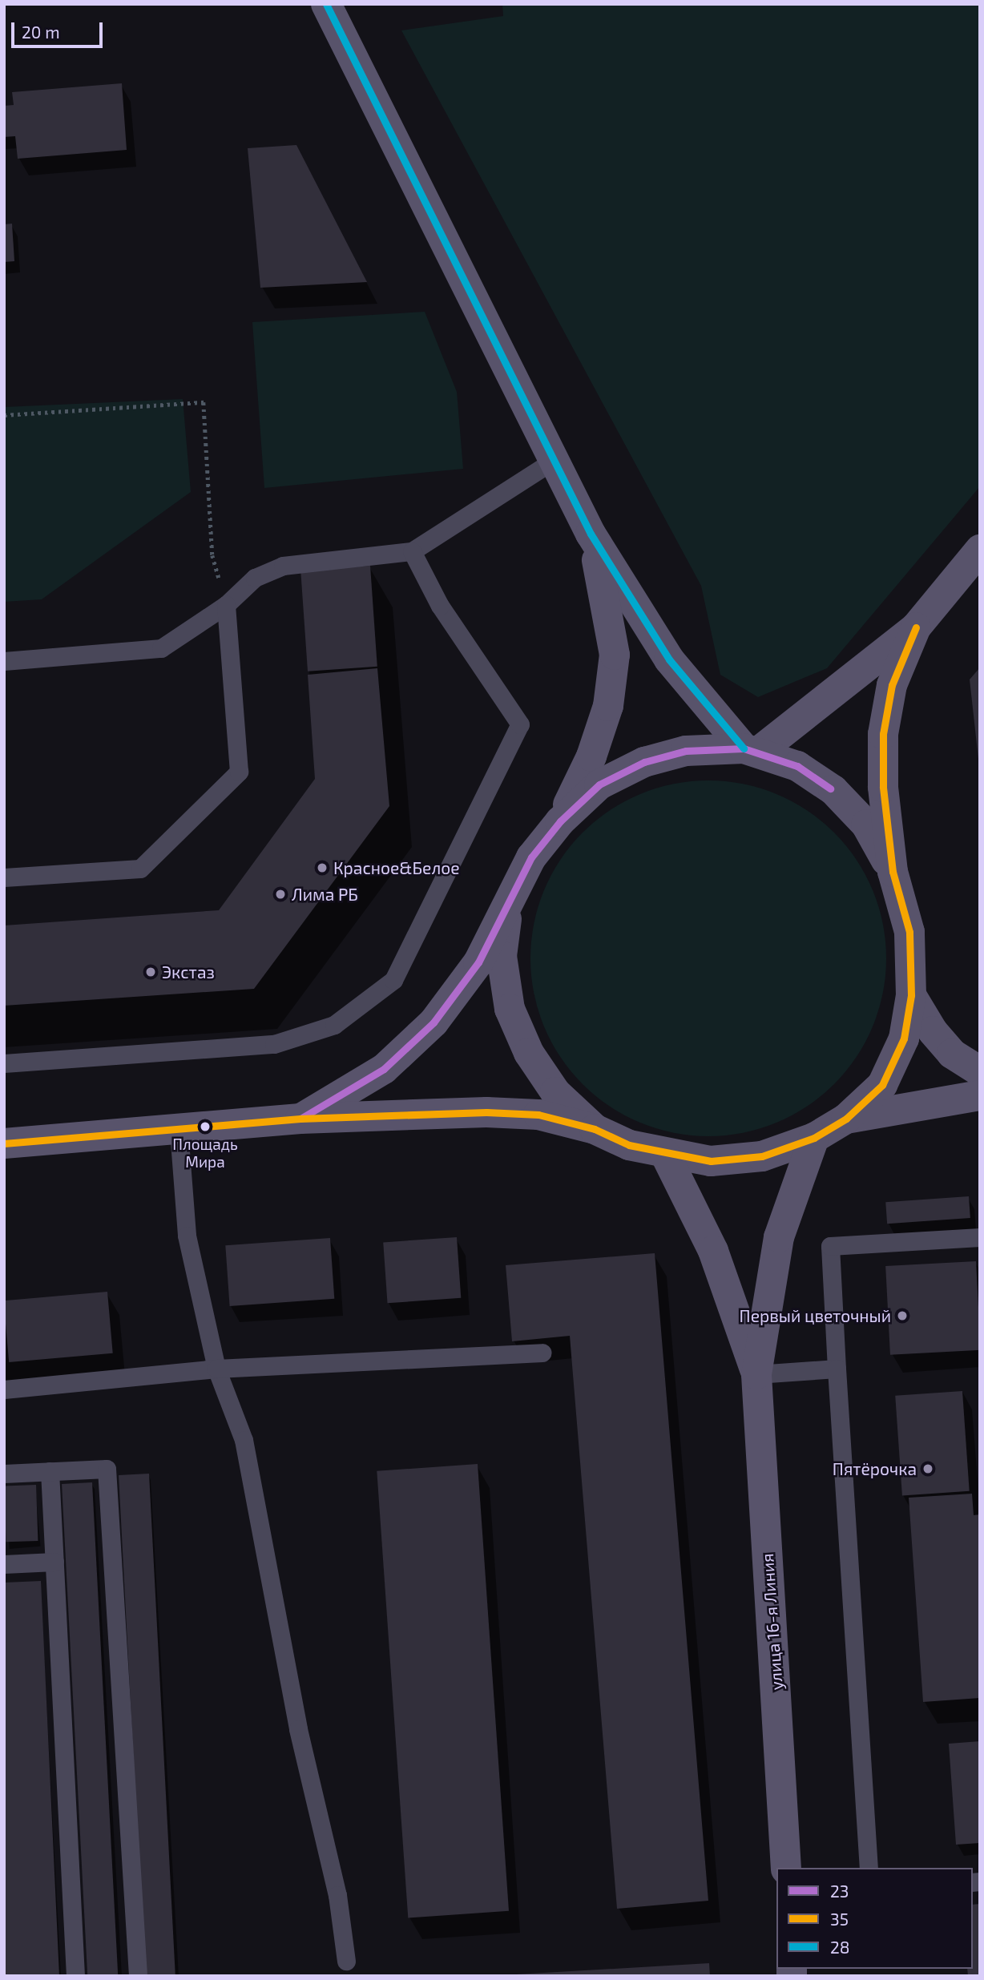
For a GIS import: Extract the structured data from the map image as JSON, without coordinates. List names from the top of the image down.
{
  "streets": {
    "main road": ["улица 16-я Линия"]
  },
  "places": [
    "Красное&Белое",
    "Лима РБ",
    "Экстаз",
    "Площадь Мира",
    "Первый цветочный",
    "Пятёрочка"
  ],
  "lines": ["transit line 28", "transit line 35", "transit line 23"],
  "legend": ["23", "35", "28"],
  "scale_bar": "20 m"
}
